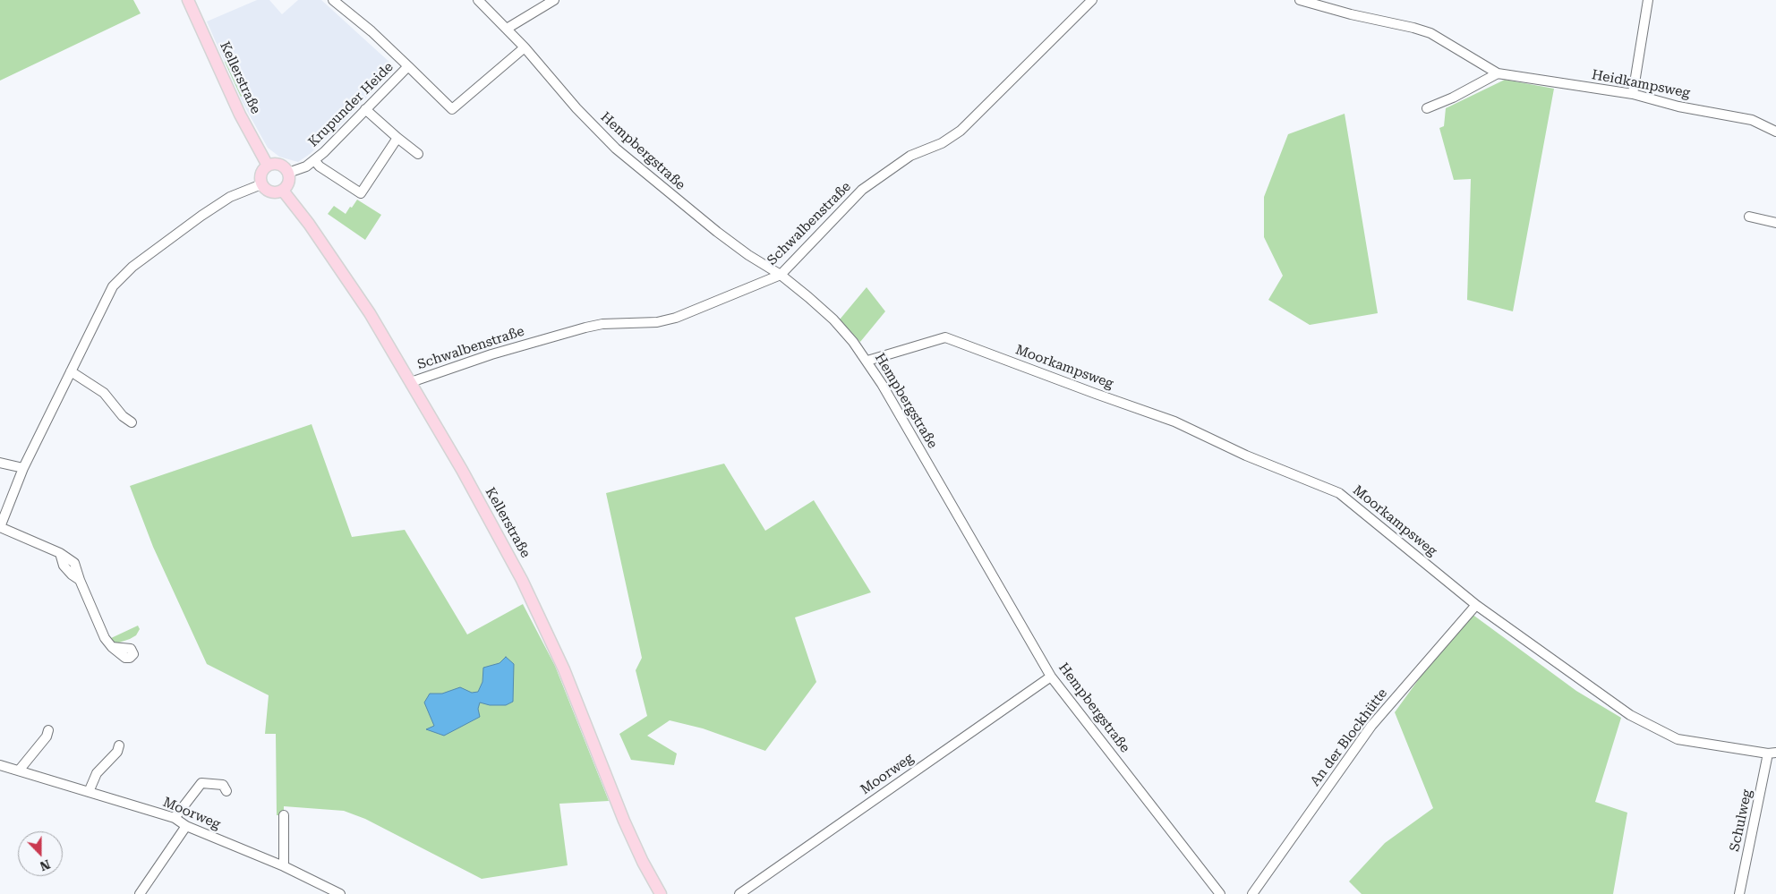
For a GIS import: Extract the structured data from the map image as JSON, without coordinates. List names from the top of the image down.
{
  "streets": {
    "main road": ["Kellerstraße"],
    "street": [
      "Heidkampsweg",
      "Krupunder Heide",
      "Hempbergstraße",
      "Schwalbenstraße",
      "Moorkampsweg",
      "An der Blockhütte",
      "Moorweg",
      "Schulweg"
    ]
  },
  "crossings": [
    ["Kellerstraße", "Krupunder Heide"],
    ["Kellerstraße", "Schwalbenstraße"],
    ["Krupunder Heide", "Hempbergstraße"],
    ["Hempbergstraße", "Schwalbenstraße"],
    ["Hempbergstraße", "Moorkampsweg"],
    ["Hempbergstraße", "Moorweg"],
    ["Moorkampsweg", "An der Blockhütte"],
    ["Moorkampsweg", "Schulweg"]
  ],
  "north": "bottom"
}
